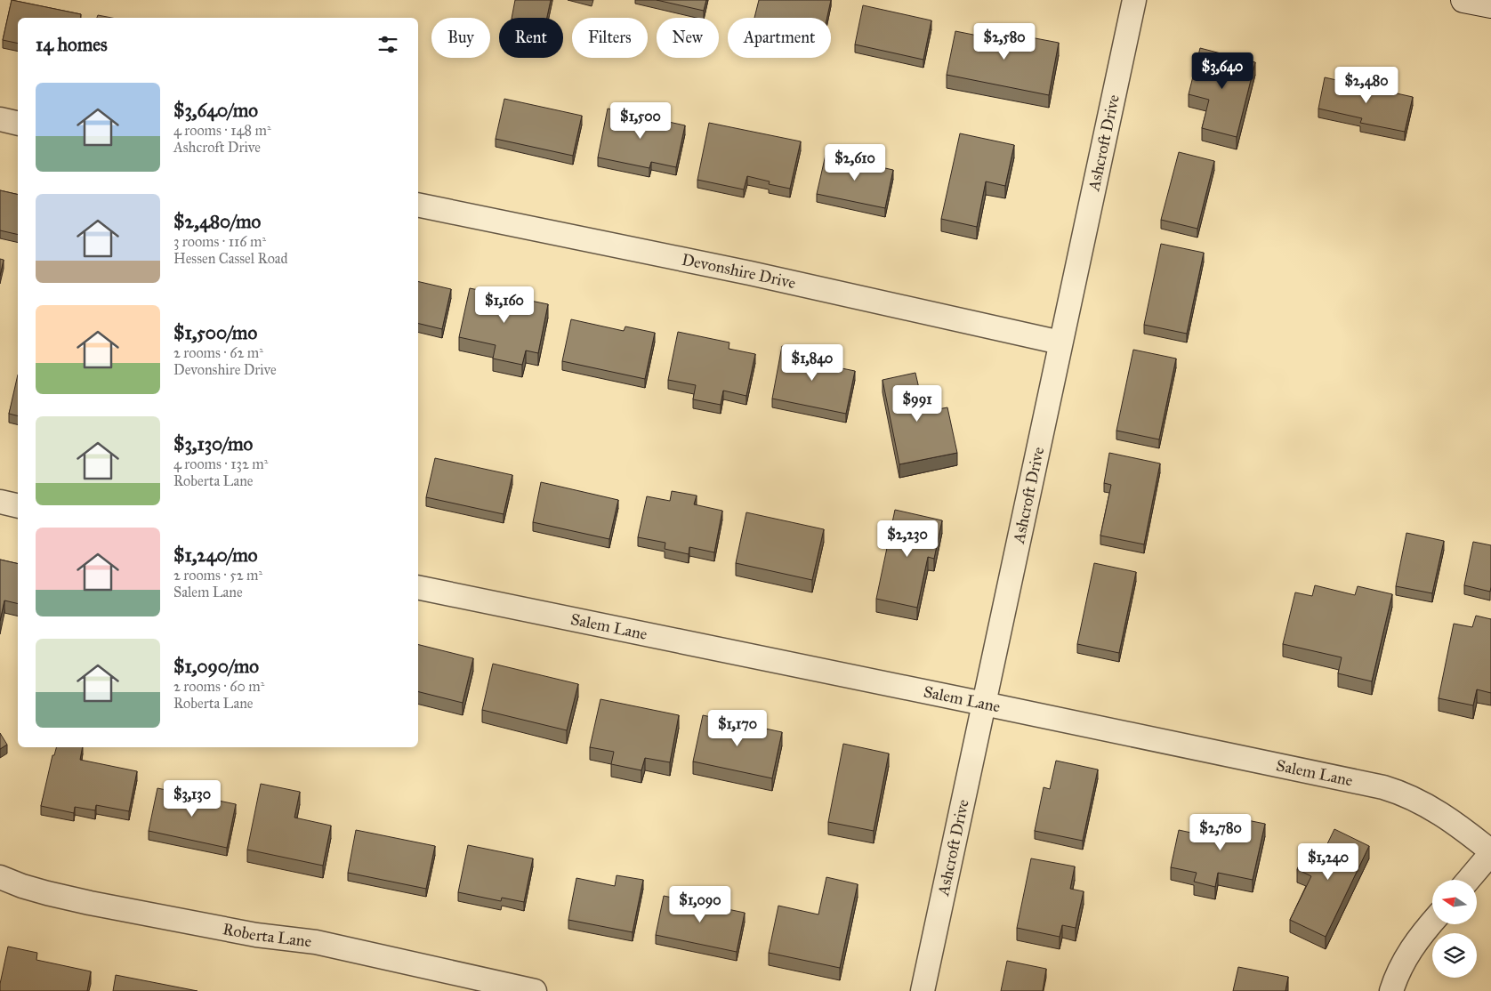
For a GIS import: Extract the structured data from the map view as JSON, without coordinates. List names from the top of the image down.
{
  "streets": {
    "street": [
      "Ashcroft Drive",
      "Devonshire Drive",
      "Salem Lane",
      "Roberta Lane"
    ]
  },
  "crossings": [
    ["Ashcroft Drive", "Devonshire Drive"],
    ["Ashcroft Drive", "Salem Lane"]
  ],
  "north": "left",
  "page": {
    "chip": [
      "Buy",
      "Rent",
      "Filters",
      "New",
      "Apartment"
    ],
    "heading": "14 homes",
    "price": [
      "$2,580",
      "$3,640",
      "$2,480",
      "$1,500",
      "$2,610",
      "$1,160",
      "$1,840",
      "$991",
      "$2,230",
      "$1,170",
      "$3,130",
      "$2,780",
      "$1,240",
      "$1,090"
    ],
    "list": [
      {
        "name": "$3,640/mo",
        "note": "4 rooms · 148 m² · Ashcroft Drive"
      },
      {
        "name": "$2,480/mo",
        "note": "3 rooms · 116 m² · Hessen Cassel Road"
      },
      {
        "name": "$1,500/mo",
        "note": "2 rooms · 62 m² · Devonshire Drive"
      },
      {
        "name": "$3,130/mo",
        "note": "4 rooms · 132 m² · Roberta Lane"
      },
      {
        "name": "$1,240/mo",
        "note": "2 rooms · 52 m² · Salem Lane"
      },
      {
        "name": "$1,090/mo",
        "note": "2 rooms · 60 m² · Roberta Lane"
      }
    ]
  }
}
